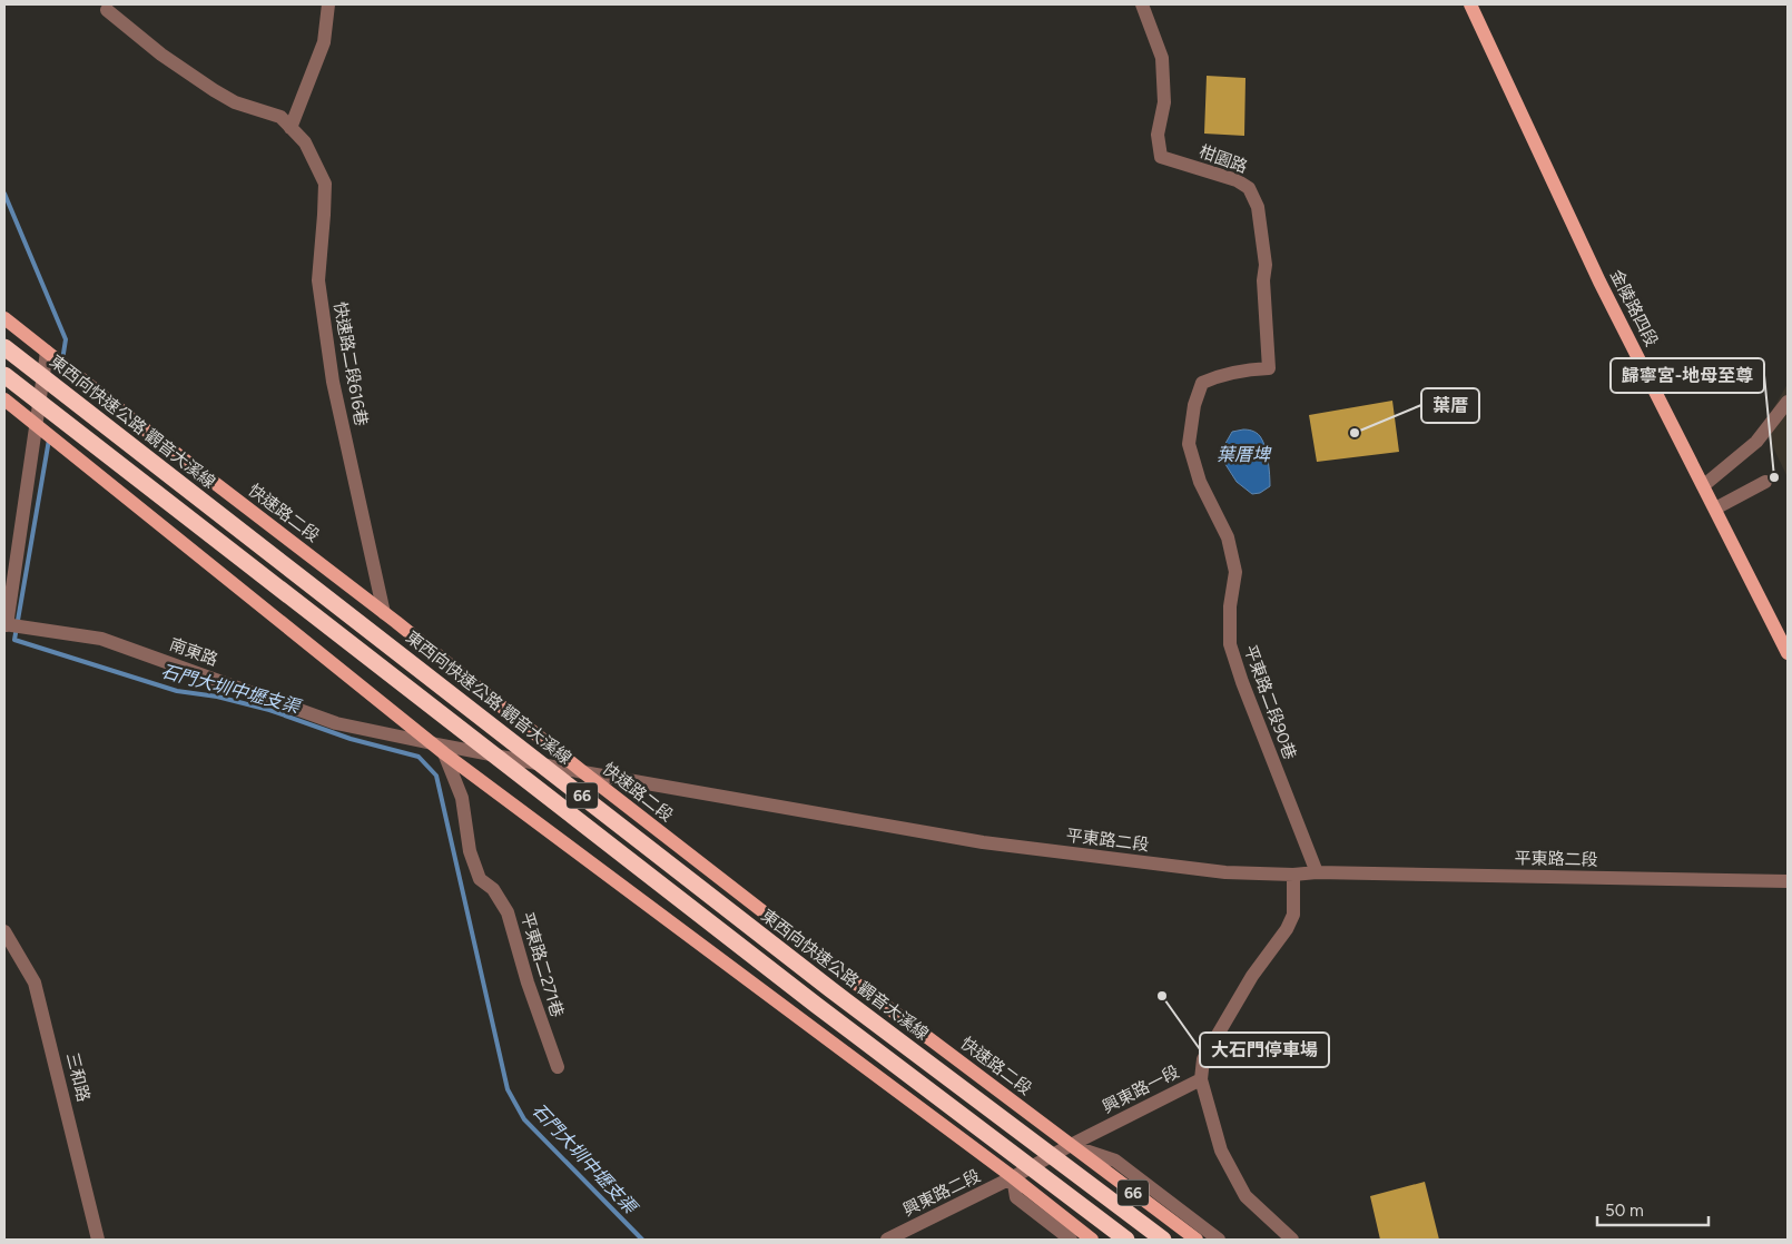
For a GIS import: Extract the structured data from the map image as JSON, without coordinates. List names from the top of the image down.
{
  "streets": {
    "highway": ["東西向快速公路 觀音大溪線", "66"],
    "main road": ["金陵路四段", "快速路二段"],
    "street": [
      "柑園路",
      "快速路二段616巷",
      "南東路",
      "平東路二段90巷",
      "平東路二段",
      "平東路二271巷",
      "三和路",
      "興東路一段",
      "興東路二段"
    ]
  },
  "crossings": [
    ["柑園路", "平東路二段90巷"],
    ["快速路二段616巷", "快速路二段"],
    ["快速路二段", "平東路二段"],
    ["快速路二段", "興東路一段"],
    ["南東路", "平東路二段"],
    ["平東路二段90巷", "平東路二段"],
    ["平東路二段", "興東路一段"],
    ["興東路一段", "興東路二段"]
  ],
  "water": ["葉厝埤", "石門大圳中壢支渠"],
  "places": ["葉厝", "歸寧宮-地母至尊", "大石門停車場"],
  "scale_bar": "50 m"
}
